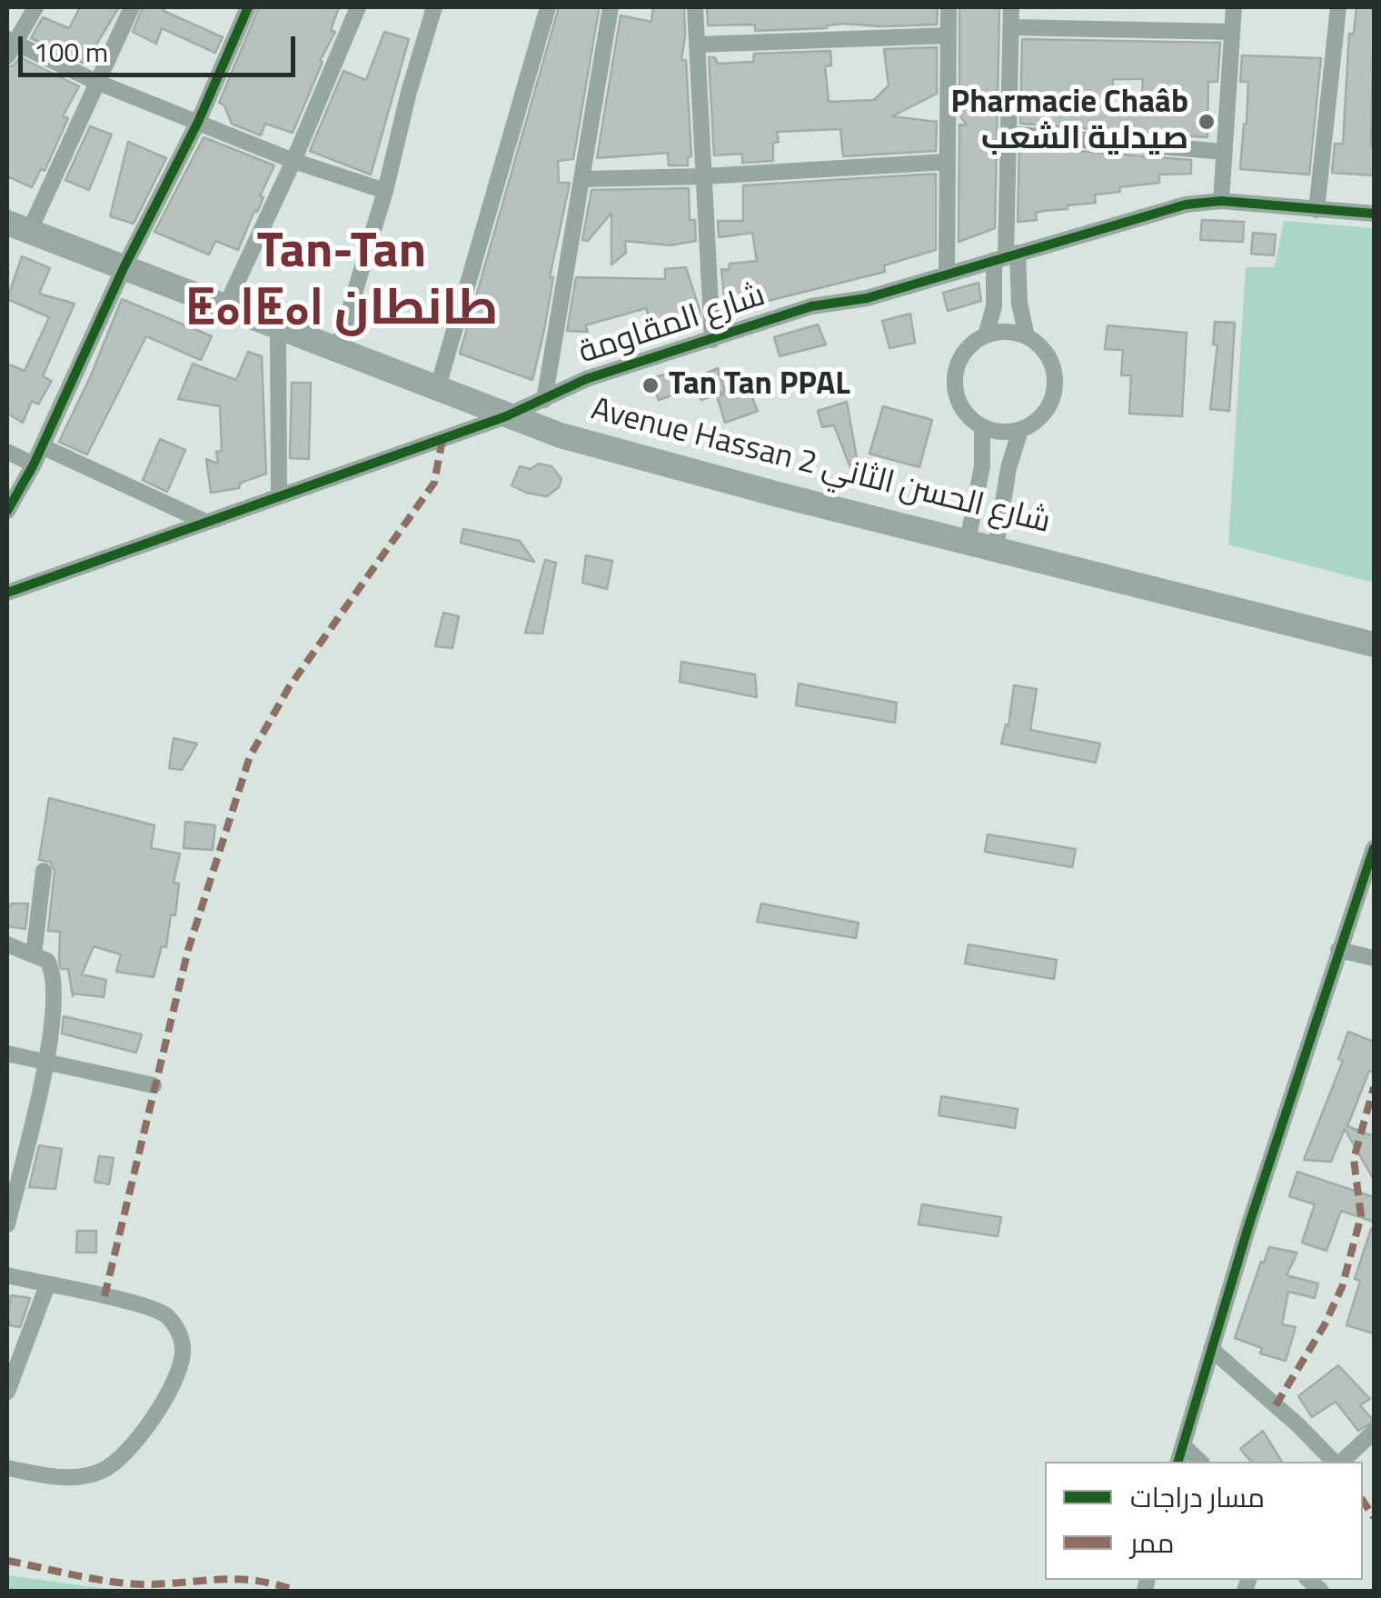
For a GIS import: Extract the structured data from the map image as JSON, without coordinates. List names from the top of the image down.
{
  "streets": {
    "main road": ["Avenue Hassan 2 شارع الحسن الثاني"],
    "street": ["شارع المقاومة"]
  },
  "crossings": [
    ["شارع المقاومة", "Avenue Hassan 2 شارع الحسن الثاني"]
  ],
  "districts": ["Tan-Tan ⵟⴰⵏⵟⴰⵏ طانطان"],
  "places": ["Pharmacie Chaâb صيدلية الشعب", "Tan Tan PPAL"],
  "legend": ["مسار دراجات", "ممر"],
  "scale_bar": "100 m"
}
